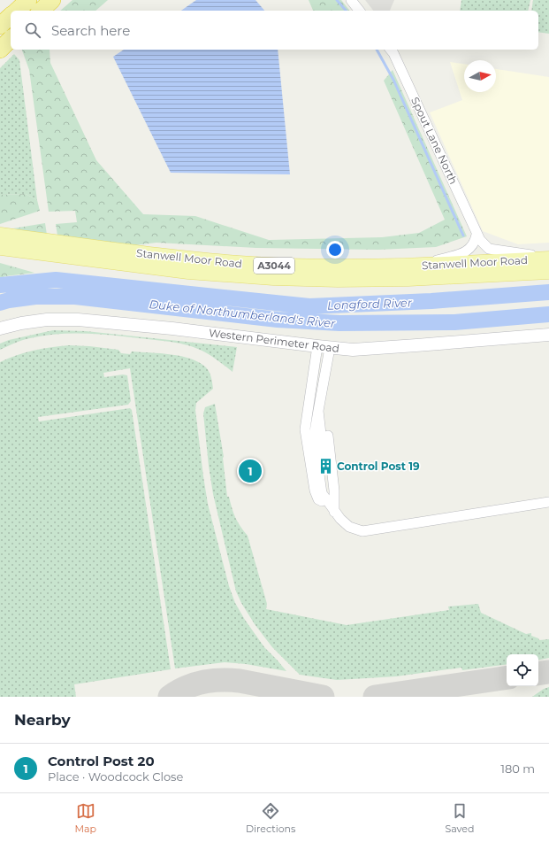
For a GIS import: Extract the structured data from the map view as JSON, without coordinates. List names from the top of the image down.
{
  "streets": {
    "main road": ["Stanwell Moor Road", "A3044"],
    "street": ["Spout Lane North", "Western Perimeter Road"]
  },
  "crossings": [
    ["Spout Lane North", "Stanwell Moor Road"]
  ],
  "water": ["Longford River", "Duke of Northumberland's River"],
  "places": {
    "building": ["Control Post 19"]
  },
  "north": "right",
  "page": {
    "search": "Search here",
    "pins": "1",
    "heading": "Nearby",
    "list": [
      {
        "mark": "1",
        "name": "Control Post 20",
        "note": "Place · Woodcock Close",
        "value": "180 m"
      }
    ],
    "nav": ["Map", "Directions", "Saved"]
  }
}
